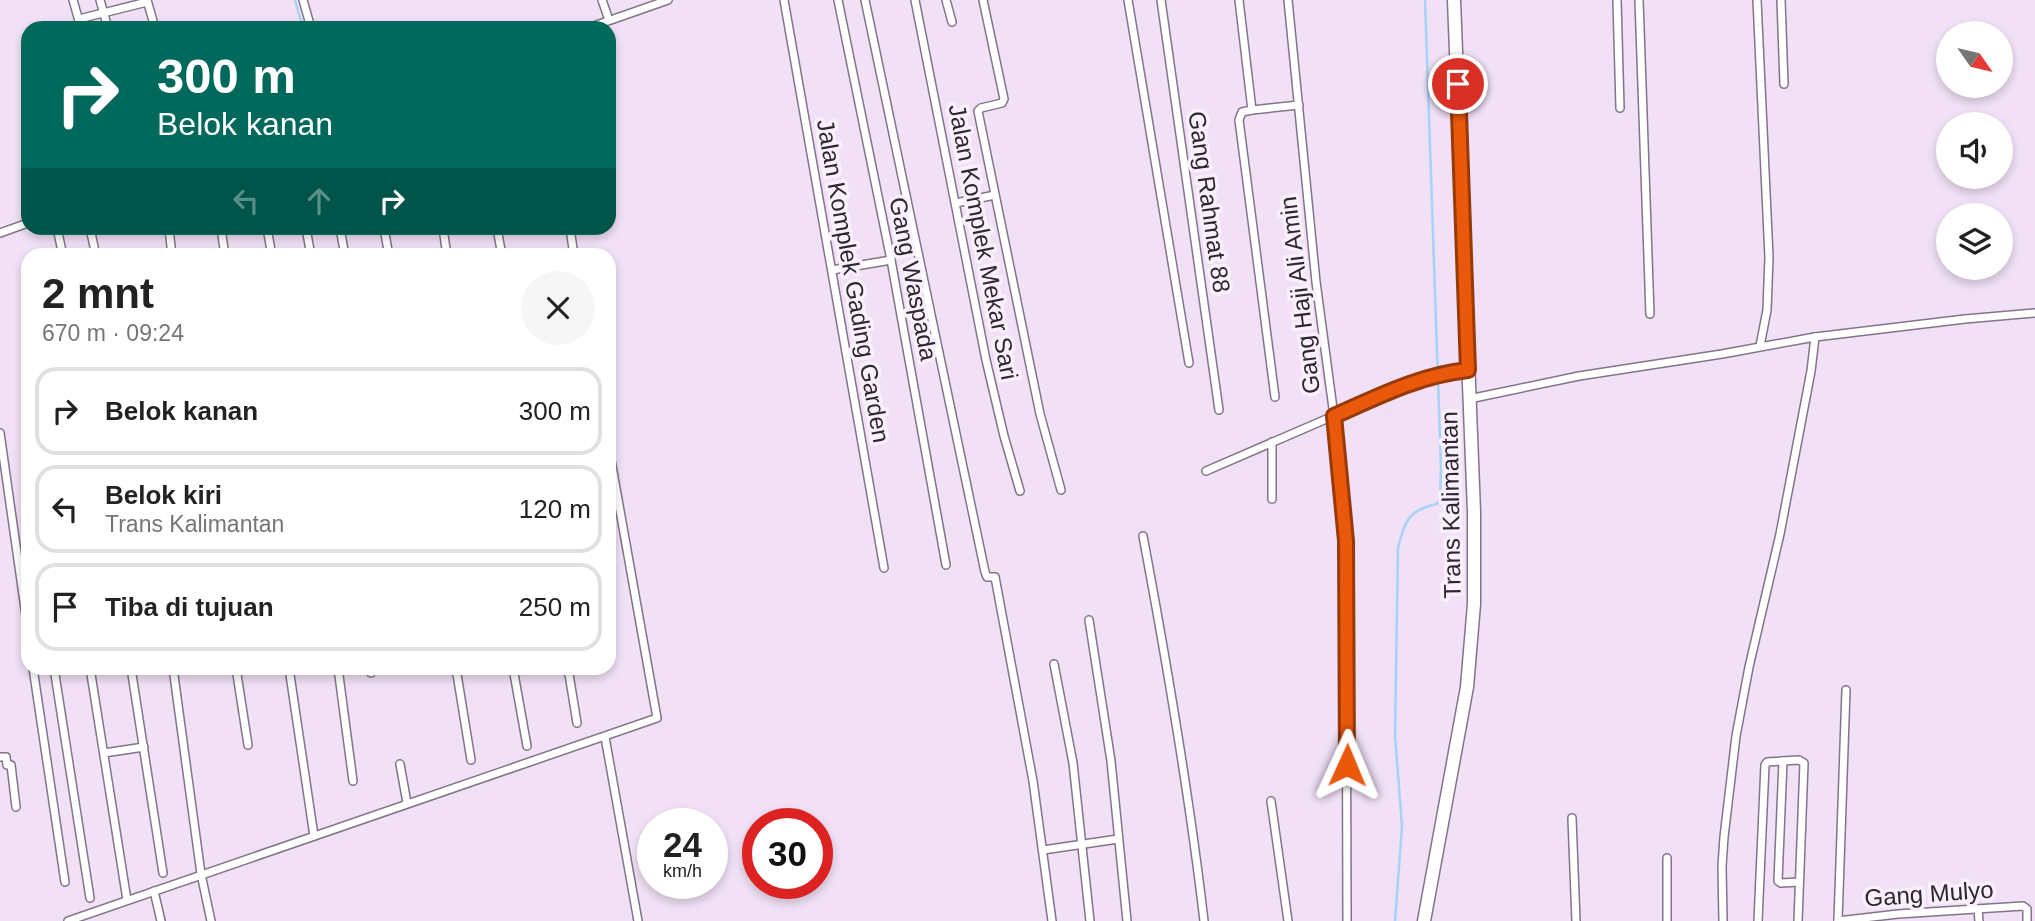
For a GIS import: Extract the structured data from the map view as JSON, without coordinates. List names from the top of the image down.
{
  "streets": {
    "highway": ["Trans Kalimantan"],
    "street": [
      "Gang Rahmat 88",
      "Jalan Komplek Mekar Sari",
      "Gang Waspada",
      "Jalan Komplek Gading Garden",
      "Gang Haji Ali Amin",
      "Gang Mulyo"
    ]
  },
  "north": "bottom right",
  "page": {
    "turn": ["300 m", "Belok kanan"],
    "heading": ["2 mnt", "670 m · 09:24"],
    "list": [
      {
        "name": "Belok kanan",
        "value": "300 m"
      },
      {
        "name": "Belok kiri",
        "note": "Trans Kalimantan",
        "value": "120 m"
      },
      {
        "name": "Tiba di tujuan",
        "value": "250 m"
      }
    ],
    "speed": "24 km/h",
    "limit": "30"
  }
}
